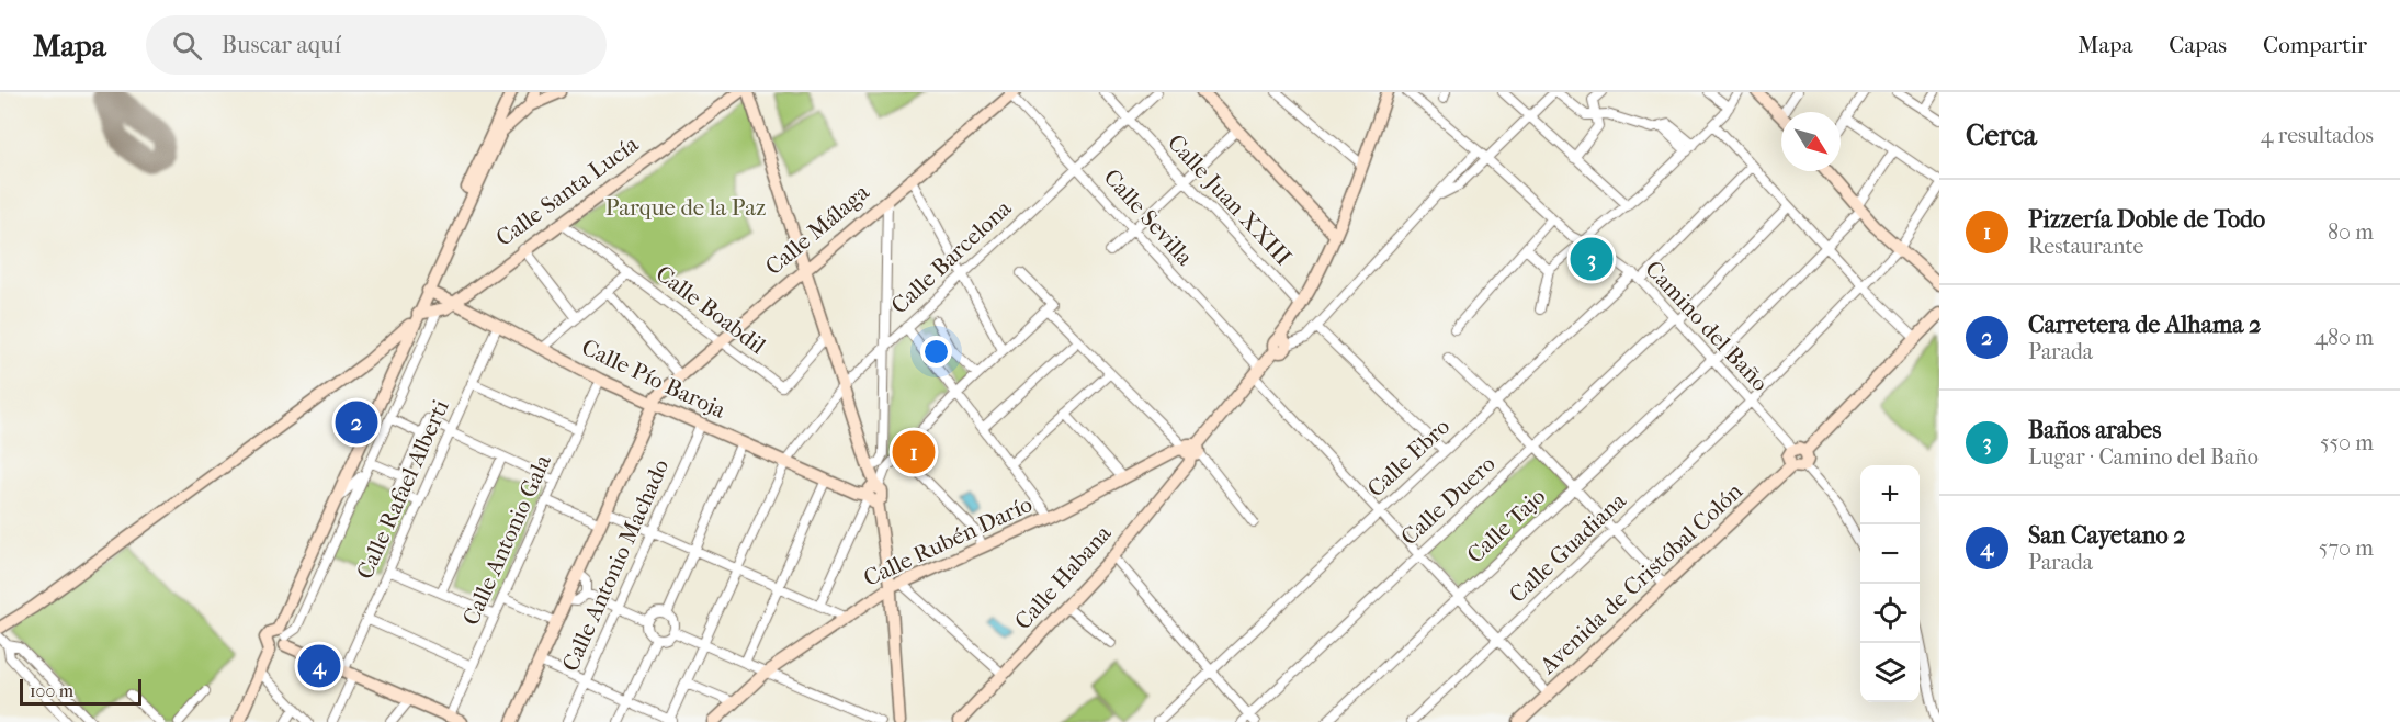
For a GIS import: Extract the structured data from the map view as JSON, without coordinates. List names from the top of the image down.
{
  "streets": {
    "street": [
      "Calle Santa Lucía",
      "Calle Juan XXIII",
      "Calle Sevilla",
      "Calle Málaga",
      "Calle Barcelona",
      "Calle Boabdil",
      "Camino del Baño",
      "Calle Pío Baroja",
      "Calle Ebro",
      "Calle Rafael Alberti",
      "Calle Duero",
      "Calle Tajo",
      "Calle Antonio Gala",
      "Calle Rubén Darío",
      "Calle Guadiana",
      "Calle Antonio Machado",
      "Calle Habana",
      "Avenida de Cristóbal Colón"
    ]
  },
  "crossings": [
    ["Calle Santa Lucía", "Calle Boabdil"],
    ["Calle Santa Lucía", "Calle Pío Baroja"],
    ["Calle Juan XXIII", "Calle Barcelona"],
    ["Calle Sevilla", "Calle Málaga"],
    ["Calle Sevilla", "Calle Barcelona"],
    ["Calle Sevilla", "Calle Ebro"],
    ["Calle Sevilla", "Calle Duero"],
    ["Calle Sevilla", "Calle Tajo"],
    ["Calle Sevilla", "Calle Guadiana"],
    ["Calle Sevilla", "Calle Habana"],
    ["Calle Sevilla", "Avenida de Cristóbal Colón"],
    ["Calle Málaga", "Calle Boabdil"],
    ["Calle Málaga", "Calle Pío Baroja"],
    ["Calle Barcelona", "Calle Pío Baroja"],
    ["Camino del Baño", "Calle Ebro"],
    ["Camino del Baño", "Calle Duero"],
    ["Camino del Baño", "Calle Tajo"],
    ["Camino del Baño", "Calle Guadiana"],
    ["Camino del Baño", "Calle Habana"],
    ["Calle Pío Baroja", "Calle Rafael Alberti"],
    ["Calle Pío Baroja", "Calle Antonio Gala"],
    ["Calle Pío Baroja", "Calle Antonio Machado"],
    ["Calle Rubén Darío", "Calle Habana"]
  ],
  "parks": ["Parque de la Paz"],
  "scale_bar": "100 m",
  "north": "bottom right",
  "page": {
    "header": "Mapa",
    "search": "Buscar aquí",
    "nav": ["Mapa", "Capas", "Compartir"],
    "heading": ["Cerca", "4 resultados"],
    "list": [
      {
        "mark": "1",
        "name": "Pizzería Doble de Todo",
        "note": "Restaurante",
        "value": "80 m"
      },
      {
        "mark": "2",
        "name": "Carretera de Alhama 2",
        "note": "Parada",
        "value": "480 m"
      },
      {
        "mark": "3",
        "name": "Baños arabes",
        "note": "Lugar · Camino del Baño",
        "value": "550 m"
      },
      {
        "mark": "4",
        "name": "San Cayetano 2",
        "note": "Parada",
        "value": "570 m"
      }
    ],
    "pins": [
      "3",
      "2",
      "1",
      "4"
    ],
    "map_buttons": ["+", "−"],
    "scale": "100 m"
  }
}
